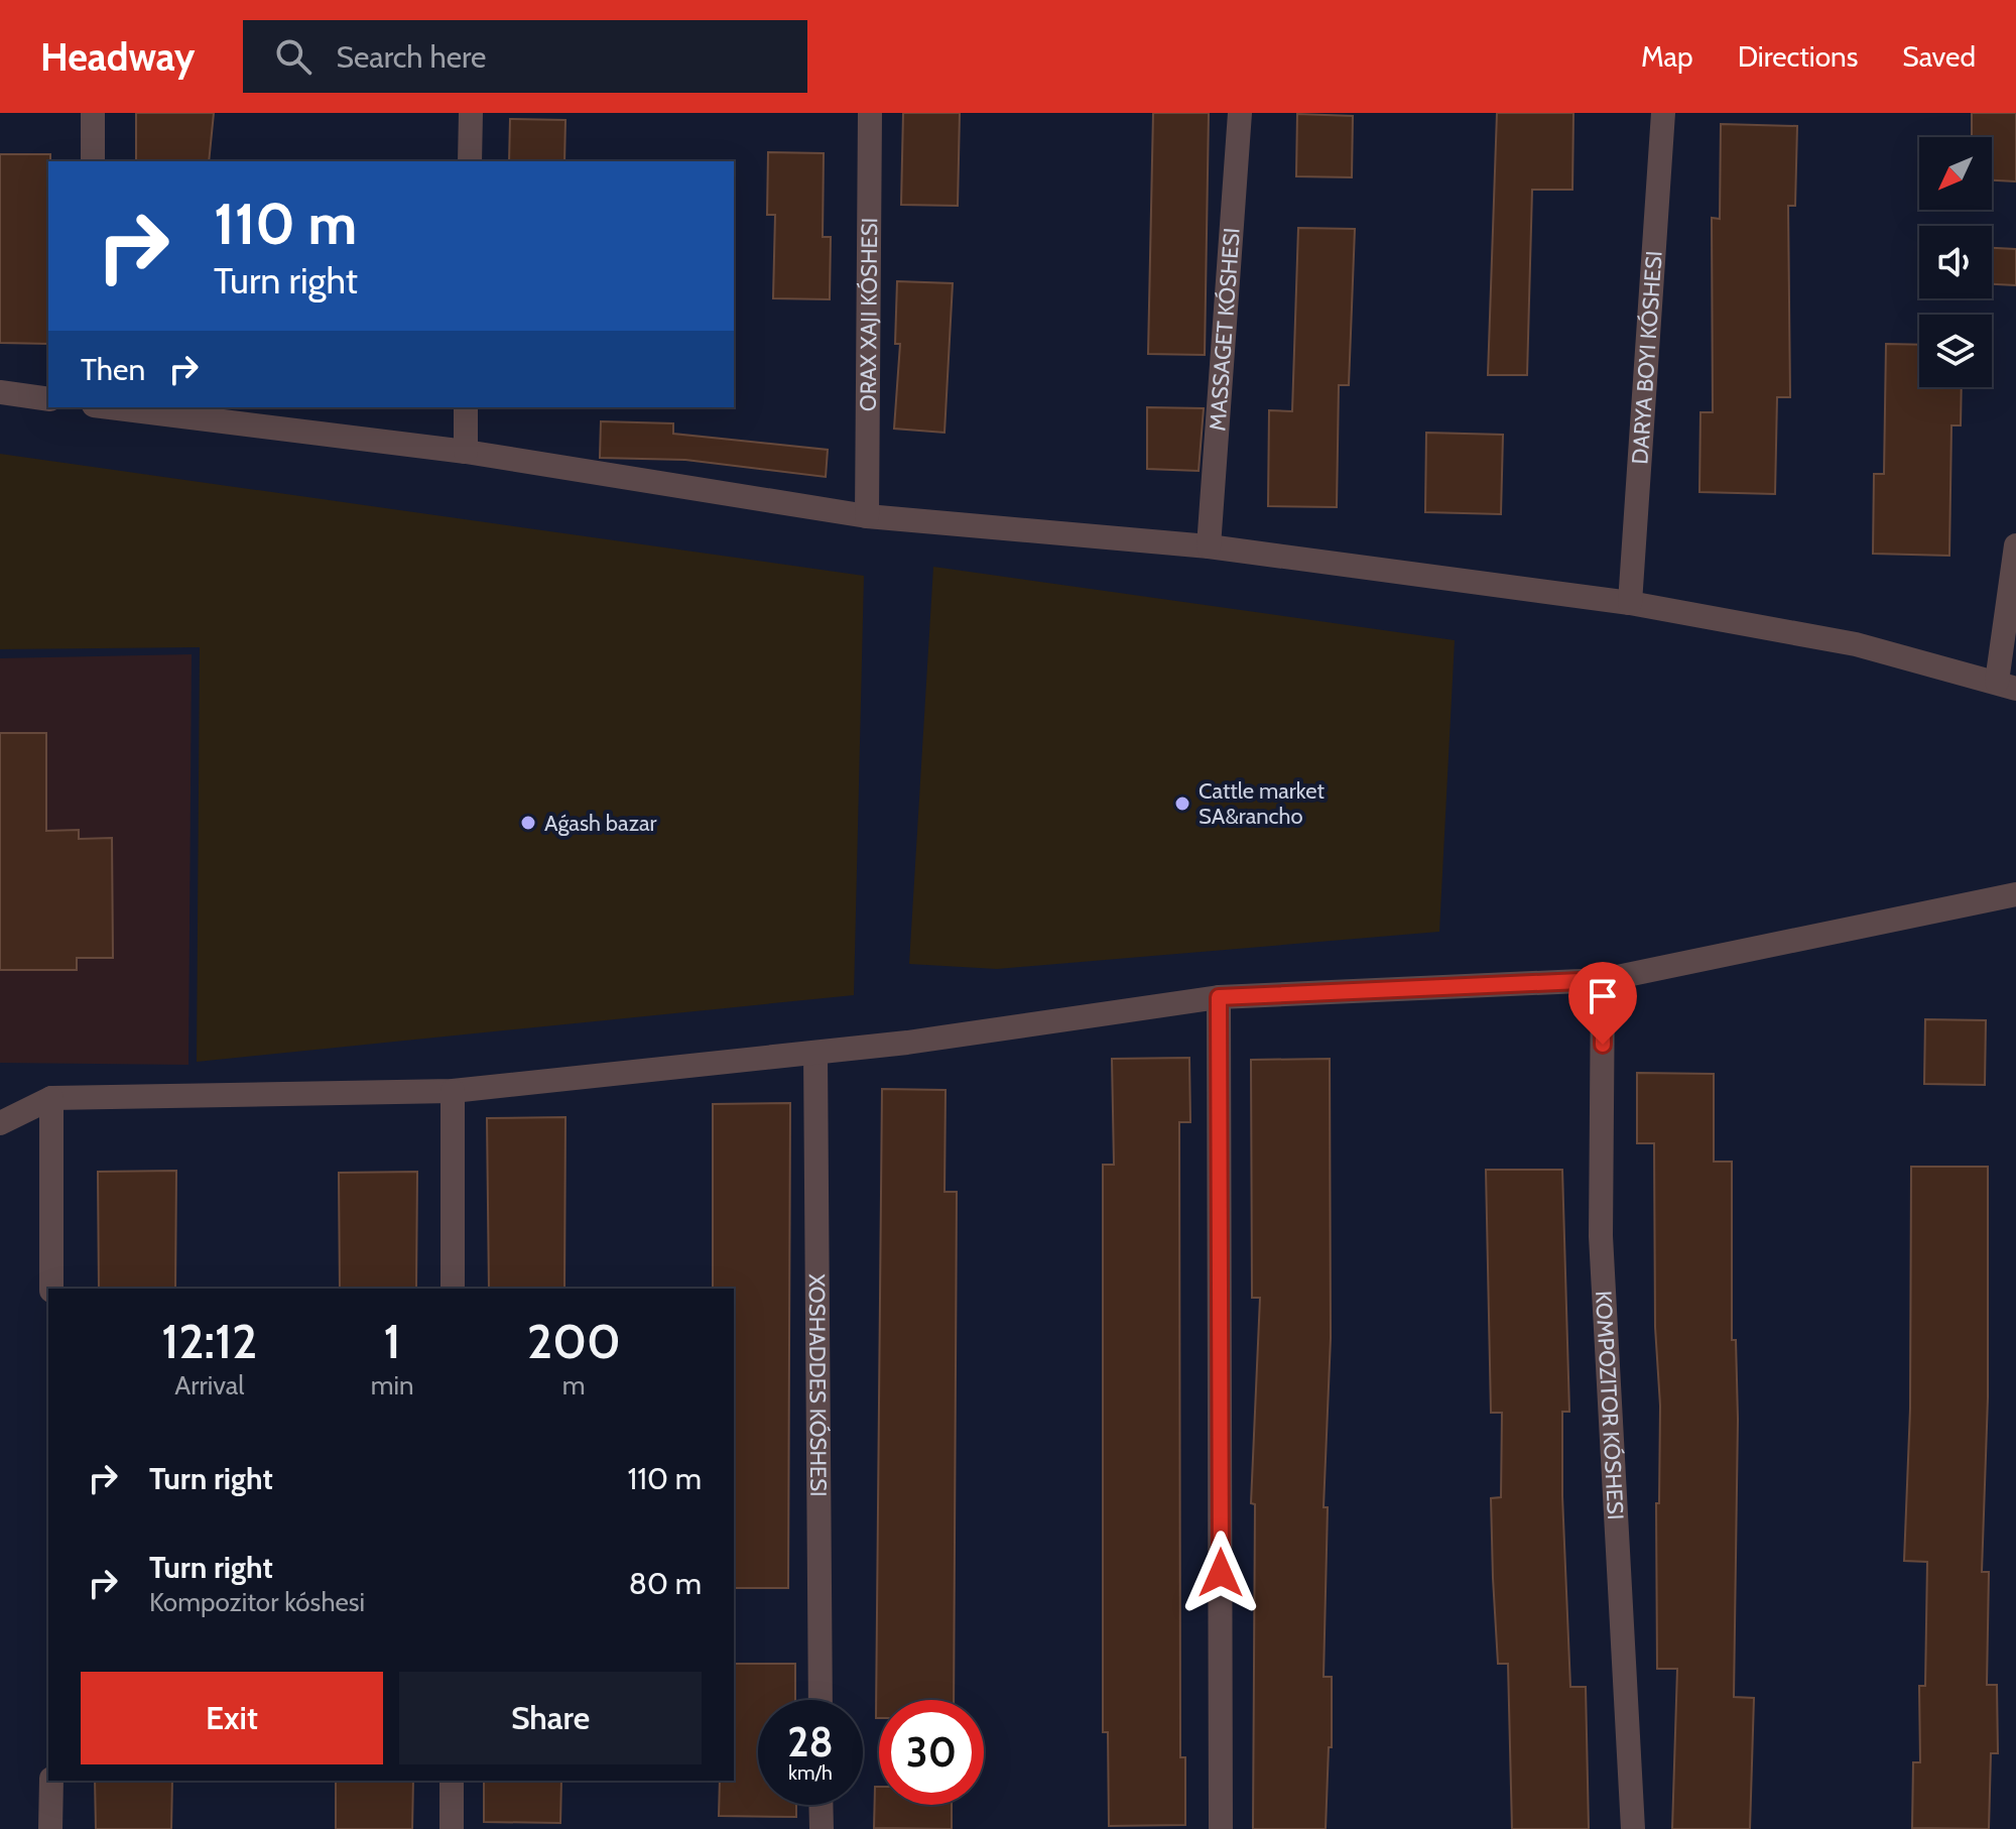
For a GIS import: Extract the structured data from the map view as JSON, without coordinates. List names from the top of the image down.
{
  "streets": {
    "street": ["MASSAGET KÓSHESI", "XOSHADDES KÓSHESI", "KOMPOZITOR KÓSHESI"]
  },
  "places": ["Cattle market SA&rancho", "Aǵash bazar"],
  "north": "bottom left",
  "page": {
    "header": "Headway",
    "search": "Search here",
    "nav": ["Map", "Directions", "Saved"],
    "turn": ["110 m", "Turn right"],
    "then": "Then",
    "eta": [
      "12:12",
      "Arrival",
      "1",
      "min",
      "200",
      "m"
    ],
    "list": [
      {
        "name": "Turn right",
        "value": "110 m"
      },
      {
        "name": "Turn right",
        "note": "Kompozitor kóshesi",
        "value": "80 m"
      }
    ],
    "buttons": ["Exit", "Share"],
    "speed": "28 km/h",
    "limit": "30"
  }
}
